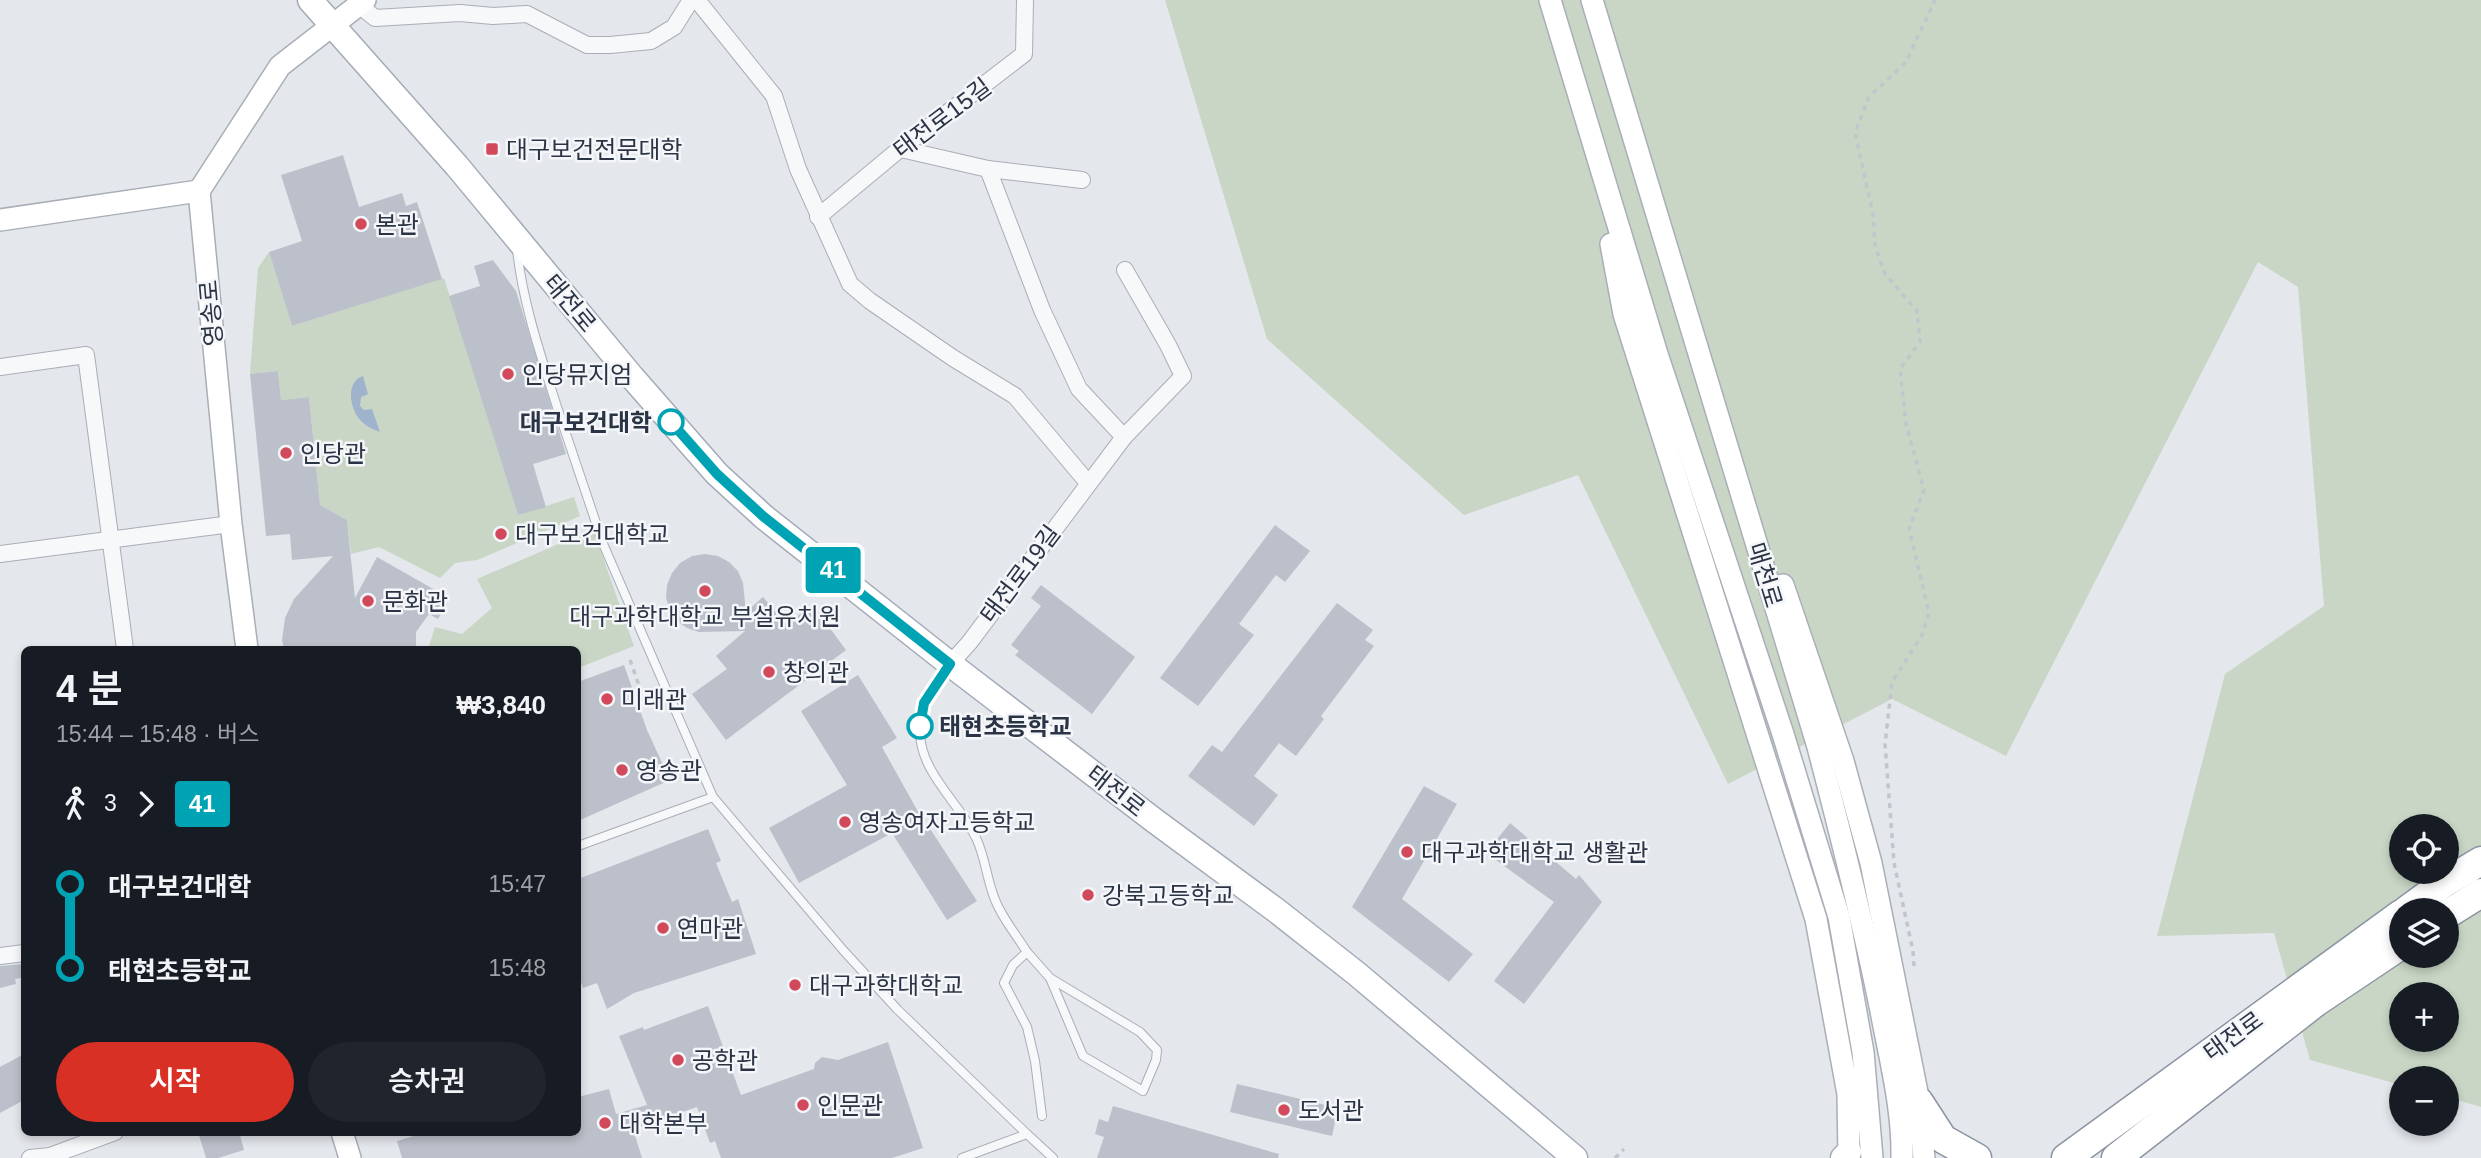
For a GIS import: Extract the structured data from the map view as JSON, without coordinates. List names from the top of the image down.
{
  "streets": {
    "highway": ["태전로"],
    "main road": ["영송로", "매천로"],
    "street": ["태전로15길", "태전로19길"]
  },
  "crossings": [
    ["태전로", "태전로19길"]
  ],
  "places": {
    "transit": ["대구보건전문대학"],
    "other": [
      "본관",
      "인당뮤지엄",
      "대구보건대학",
      "인당관",
      "대구보건대학교",
      "대구과학대학교 부설유치원",
      "문화관",
      "창의관",
      "미래관",
      "태현초등학교",
      "영송관",
      "영송여자고등학교",
      "대구과학대학교 생활관",
      "강북고등학교",
      "연마관",
      "대구과학대학교",
      "공학관",
      "인문관",
      "도서관",
      "대학본부"
    ]
  },
  "lines": ["bus line 41"],
  "page": {
    "on_map": "41",
    "heading": ["4 분", "15:44 – 15:48 · 버스", "₩3,840"],
    "legs": ["3", "41"],
    "map_buttons": ["+", "−"],
    "list": [
      {
        "name": "대구보건대학",
        "value": "15:47"
      },
      {
        "name": "태현초등학교",
        "value": "15:48"
      }
    ],
    "buttons": ["시작", "승차권"]
  }
}
